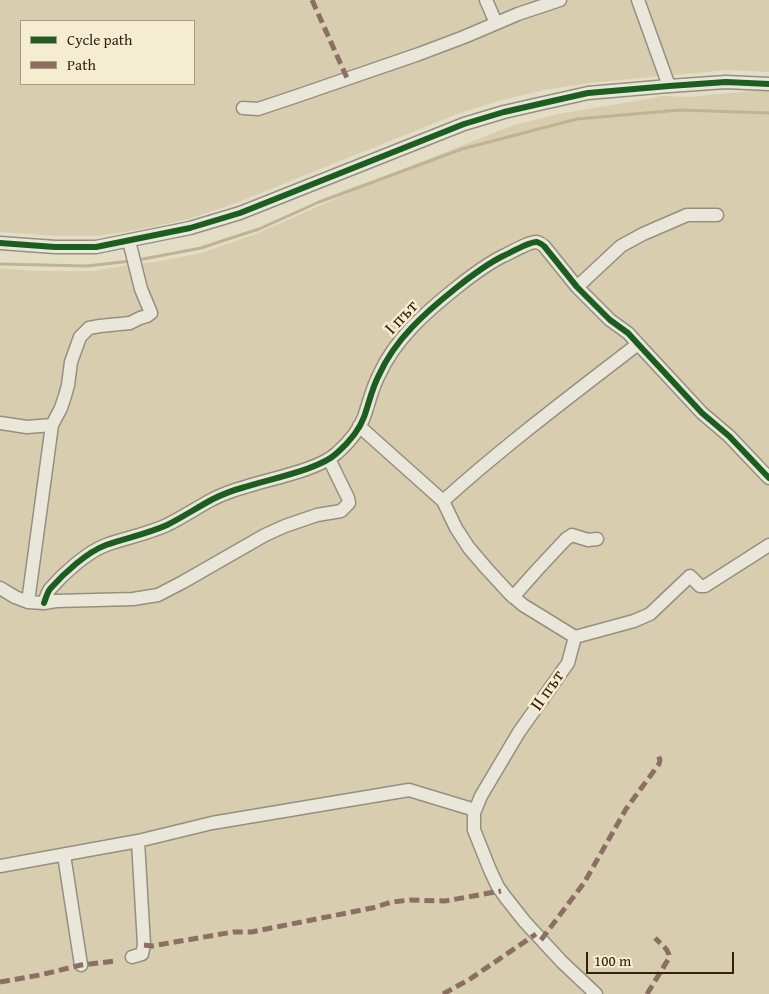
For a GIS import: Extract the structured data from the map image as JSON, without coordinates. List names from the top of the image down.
{
  "streets": {
    "street": ["І път", "ІІ път"]
  },
  "legend": ["Cycle path", "Path"],
  "scale_bar": "100 m"
}
